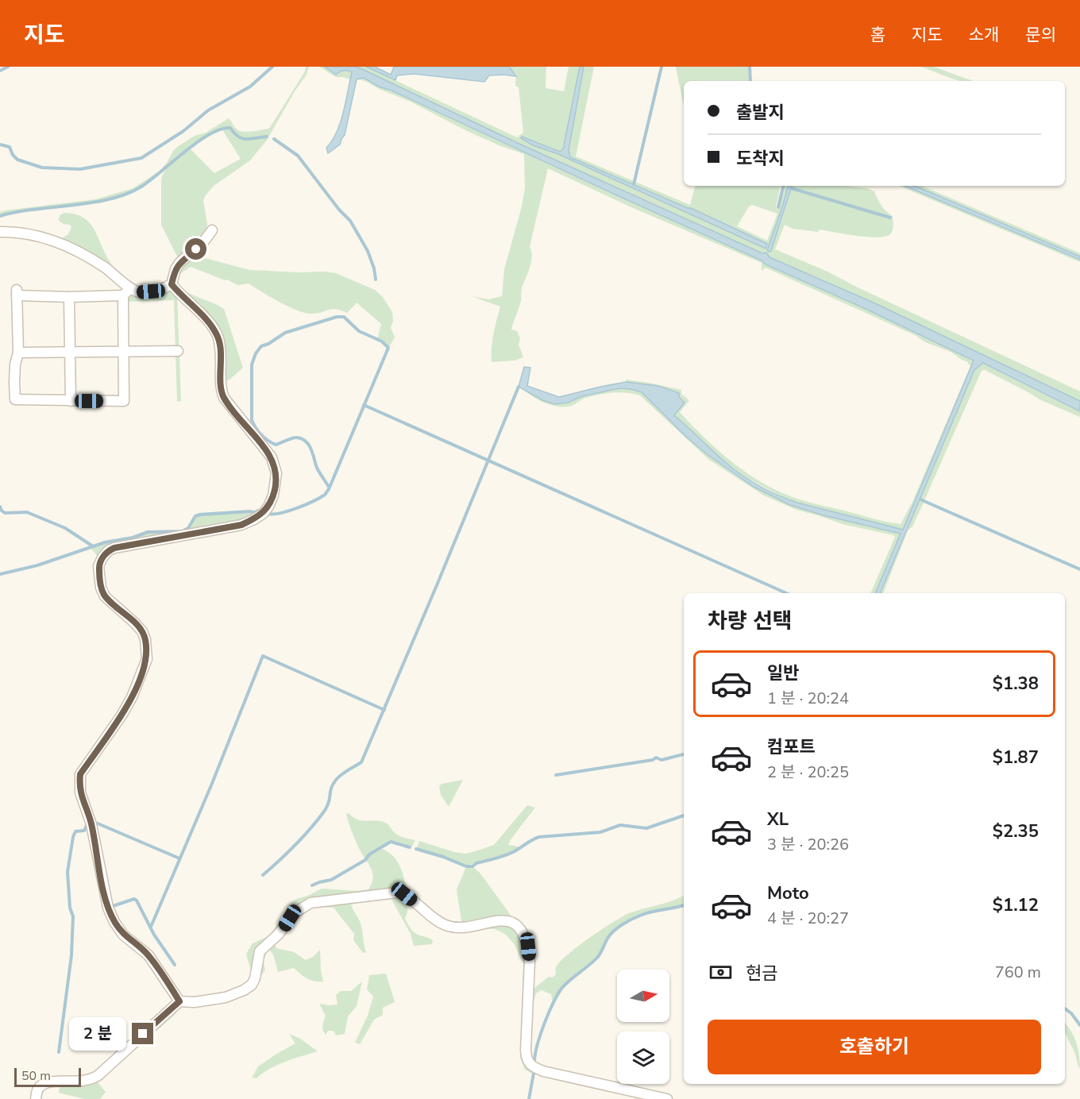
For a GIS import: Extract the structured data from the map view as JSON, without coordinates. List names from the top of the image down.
{
  "scale_bar": "50 m",
  "north": "right",
  "page": {
    "header": "지도",
    "nav": [
      "홈",
      "지도",
      "소개",
      "문의"
    ],
    "banner": ["출발지", "도착지"],
    "heading": "차량 선택",
    "list": [
      {
        "name": "일반",
        "note": "1 분 · 20:24",
        "value": "$1.38"
      },
      {
        "name": "컴포트",
        "note": "2 분 · 20:25",
        "value": "$1.87"
      },
      {
        "name": "XL",
        "note": "3 분 · 20:26",
        "value": "$2.35"
      },
      {
        "name": "Moto",
        "note": "4 분 · 20:27",
        "value": "$1.12"
      }
    ],
    "pay": ["현금", "760 m"],
    "buttons": "호출하기",
    "bubble": "2 분",
    "scale": "50 m"
  }
}
